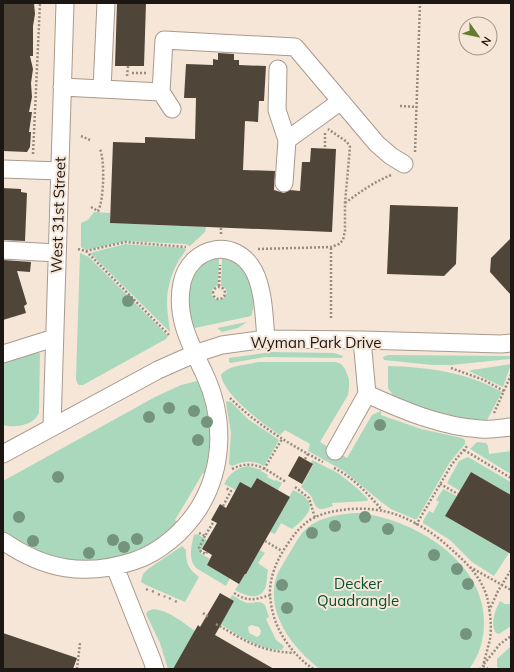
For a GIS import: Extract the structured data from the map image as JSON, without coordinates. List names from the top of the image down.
{
  "streets": {
    "street": ["West 31st Street", "Wyman Park Drive"]
  },
  "crossings": [
    ["West 31st Street", "Wyman Park Drive"]
  ],
  "parks": ["Decker Quadrangle"],
  "north": "bottom right"
}
